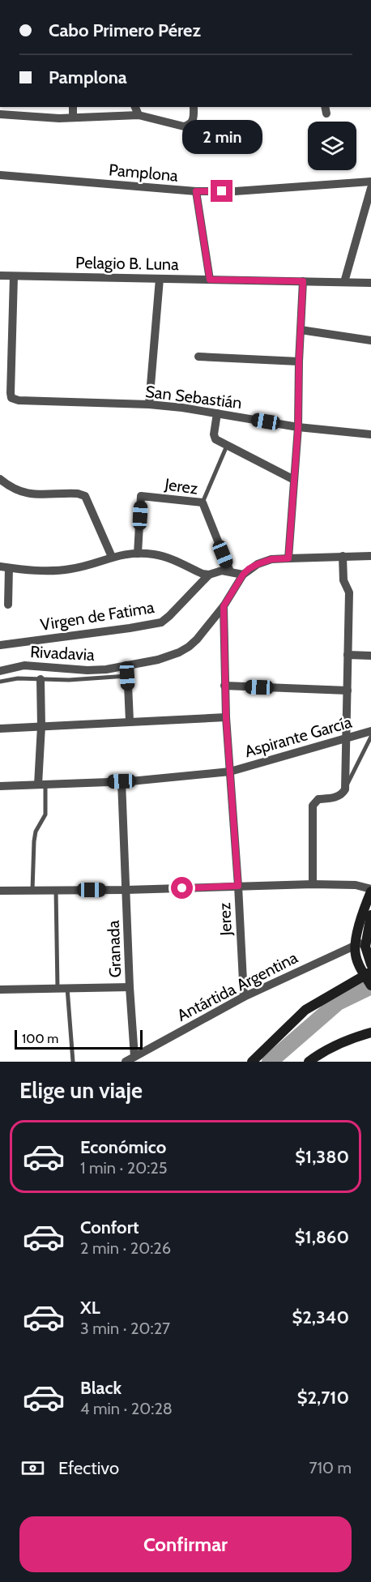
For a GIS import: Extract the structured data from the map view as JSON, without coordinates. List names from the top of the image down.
{
  "streets": {
    "street": [
      "Pamplona",
      "Pelagio B. Luna",
      "San Sebastián",
      "Jerez",
      "Virgen de Fatima",
      "Rivadavia",
      "Aspirante García",
      "Granada",
      "Antártida Argentina"
    ]
  },
  "crossings": [
    ["Pelagio B. Luna", "San Sebastián"],
    ["Jerez", "Rivadavia"],
    ["Jerez", "Aspirante García"],
    ["Jerez", "Antártida Argentina"],
    ["Aspirante García", "Granada"],
    ["Granada", "Antártida Argentina"]
  ],
  "scale_bar": "100 m",
  "page": {
    "banner": ["Cabo Primero Pérez", "Pamplona"],
    "bubble": "2 min",
    "scale": "100 m",
    "heading": "Elige un viaje",
    "list": [
      {
        "name": "Económico",
        "note": "1 min · 20:25",
        "value": "$1,380"
      },
      {
        "name": "Confort",
        "note": "2 min · 20:26",
        "value": "$1,860"
      },
      {
        "name": "XL",
        "note": "3 min · 20:27",
        "value": "$2,340"
      },
      {
        "name": "Black",
        "note": "4 min · 20:28",
        "value": "$2,710"
      }
    ],
    "pay": ["Efectivo", "710 m"],
    "buttons": "Confirmar"
  }
}
